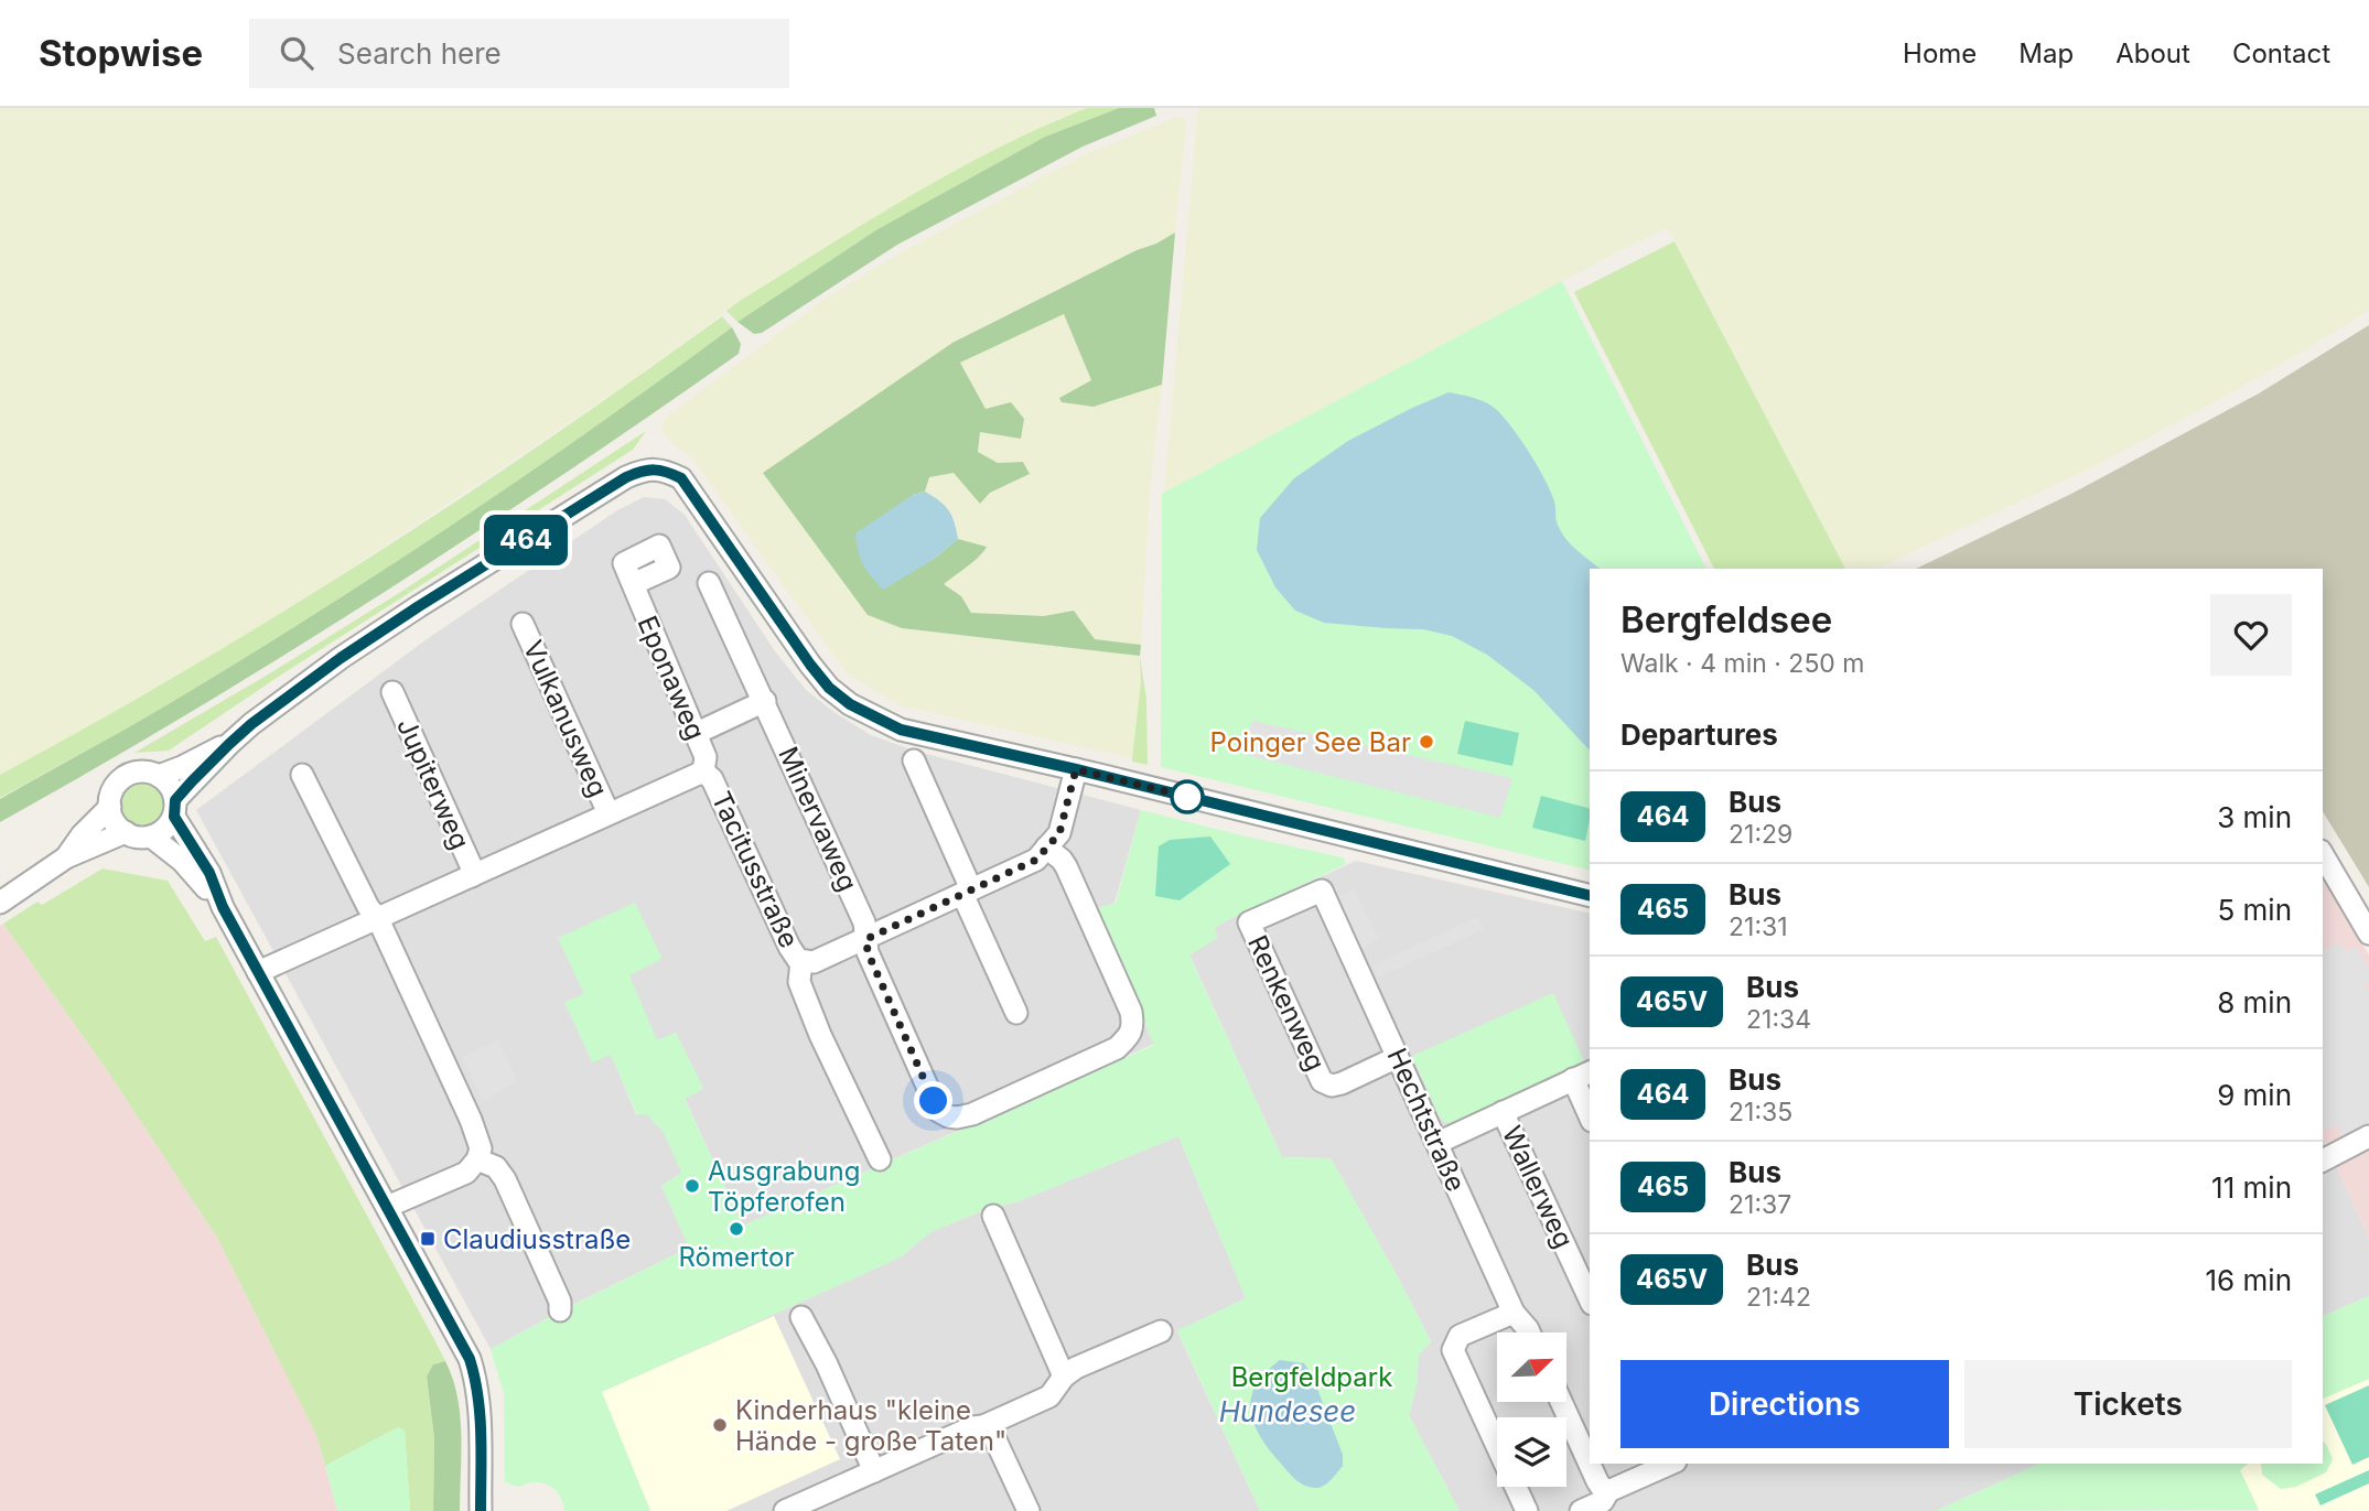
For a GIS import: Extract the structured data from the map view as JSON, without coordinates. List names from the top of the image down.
{
  "streets": {
    "street": [
      "Eponaweg",
      "Vulkanusweg",
      "Jupiterweg",
      "Minervaweg",
      "Tacitusstraße",
      "Renkenweg",
      "Hechtstraße",
      "Wallerweg"
    ]
  },
  "crossings": [
    ["Eponaweg", "Tacitusstraße"],
    ["Vulkanusweg", "Tacitusstraße"],
    ["Jupiterweg", "Tacitusstraße"],
    ["Minervaweg", "Tacitusstraße"],
    ["Renkenweg", "Hechtstraße"]
  ],
  "water": ["Hundesee"],
  "parks": ["Bergfeldpark"],
  "places": {
    "other": [
      "Poinger See Bar",
      "Ausgrabung Töpferofen",
      "Römertor",
      "Kinderhaus \"kleine Hände - große Taten\""
    ],
    "transit": ["Claudiusstraße"]
  },
  "lines": ["bus line 464"],
  "north": "top right",
  "page": {
    "header": "Stopwise",
    "search": "Search here",
    "nav": [
      "Home",
      "Map",
      "About",
      "Contact"
    ],
    "on_map": "464",
    "heading": [
      ["Bergfeldsee", "Walk · 4 min · 250 m"],
      "Departures"
    ],
    "list": [
      {
        "mark": "464",
        "name": "Bus",
        "note": "21:29",
        "value": "3 min"
      },
      {
        "mark": "465",
        "name": "Bus",
        "note": "21:31",
        "value": "5 min"
      },
      {
        "mark": "465V",
        "name": "Bus",
        "note": "21:34",
        "value": "8 min"
      },
      {
        "mark": "464",
        "name": "Bus",
        "note": "21:35",
        "value": "9 min"
      },
      {
        "mark": "465",
        "name": "Bus",
        "note": "21:37",
        "value": "11 min"
      },
      {
        "mark": "465V",
        "name": "Bus",
        "note": "21:42",
        "value": "16 min"
      }
    ],
    "buttons": ["Directions", "Tickets"]
  }
}
